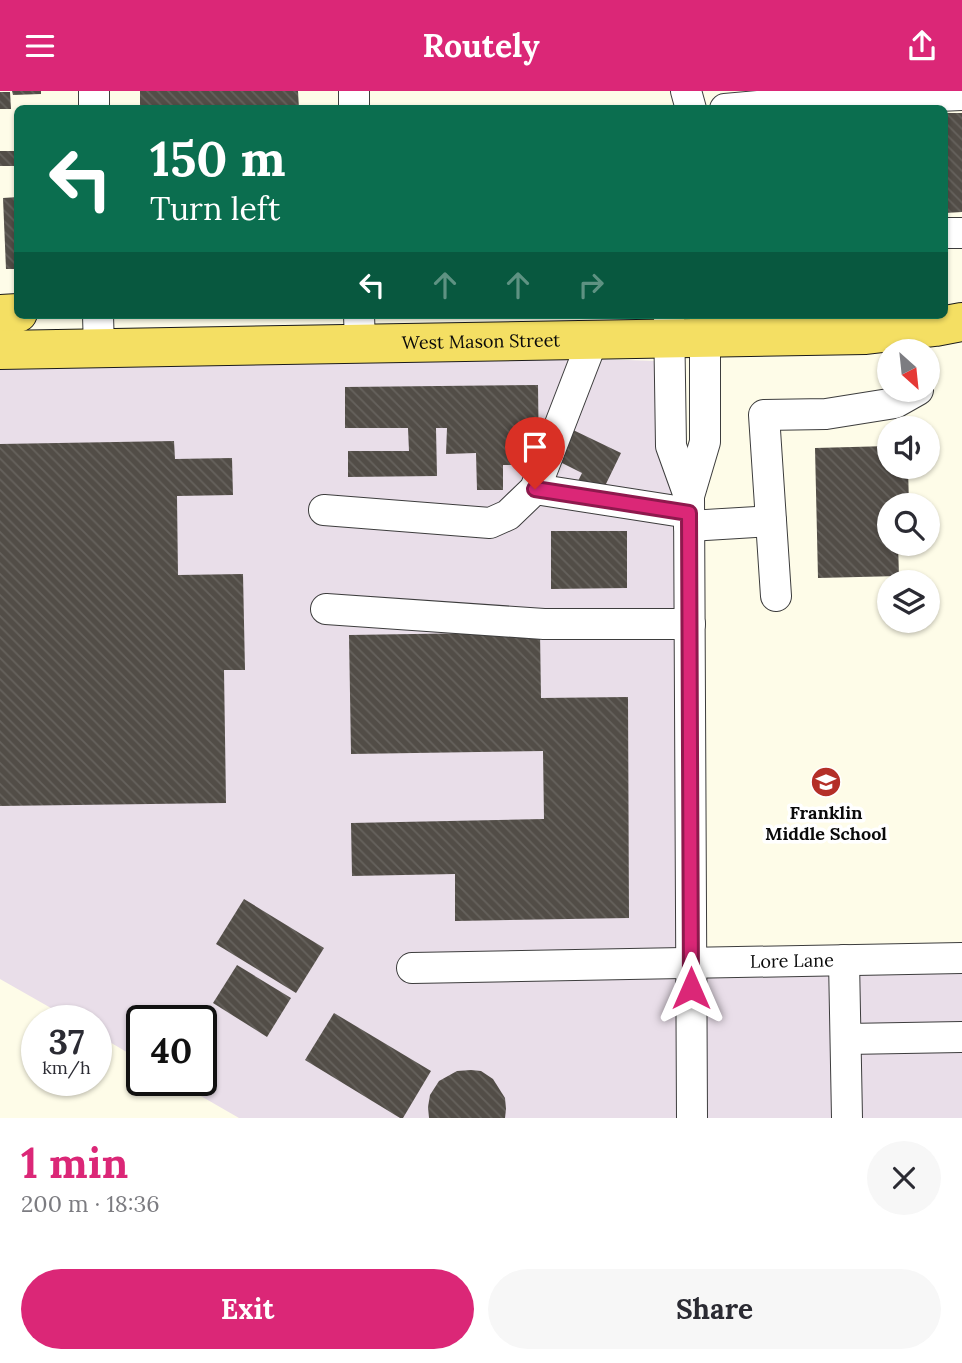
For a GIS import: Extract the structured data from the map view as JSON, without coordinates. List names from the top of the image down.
{
  "streets": {
    "main road": ["West Mason Street"],
    "street": ["Lore Lane"]
  },
  "places": {
    "school or university": ["Franklin Middle School"]
  },
  "north": "bottom right",
  "page": {
    "header": "Routely",
    "turn": ["150 m", "Turn left"],
    "speed": "37 km/h",
    "limit": "40",
    "heading": ["1 min", "200 m · 18:36"],
    "buttons": ["Exit", "Share"]
  }
}
